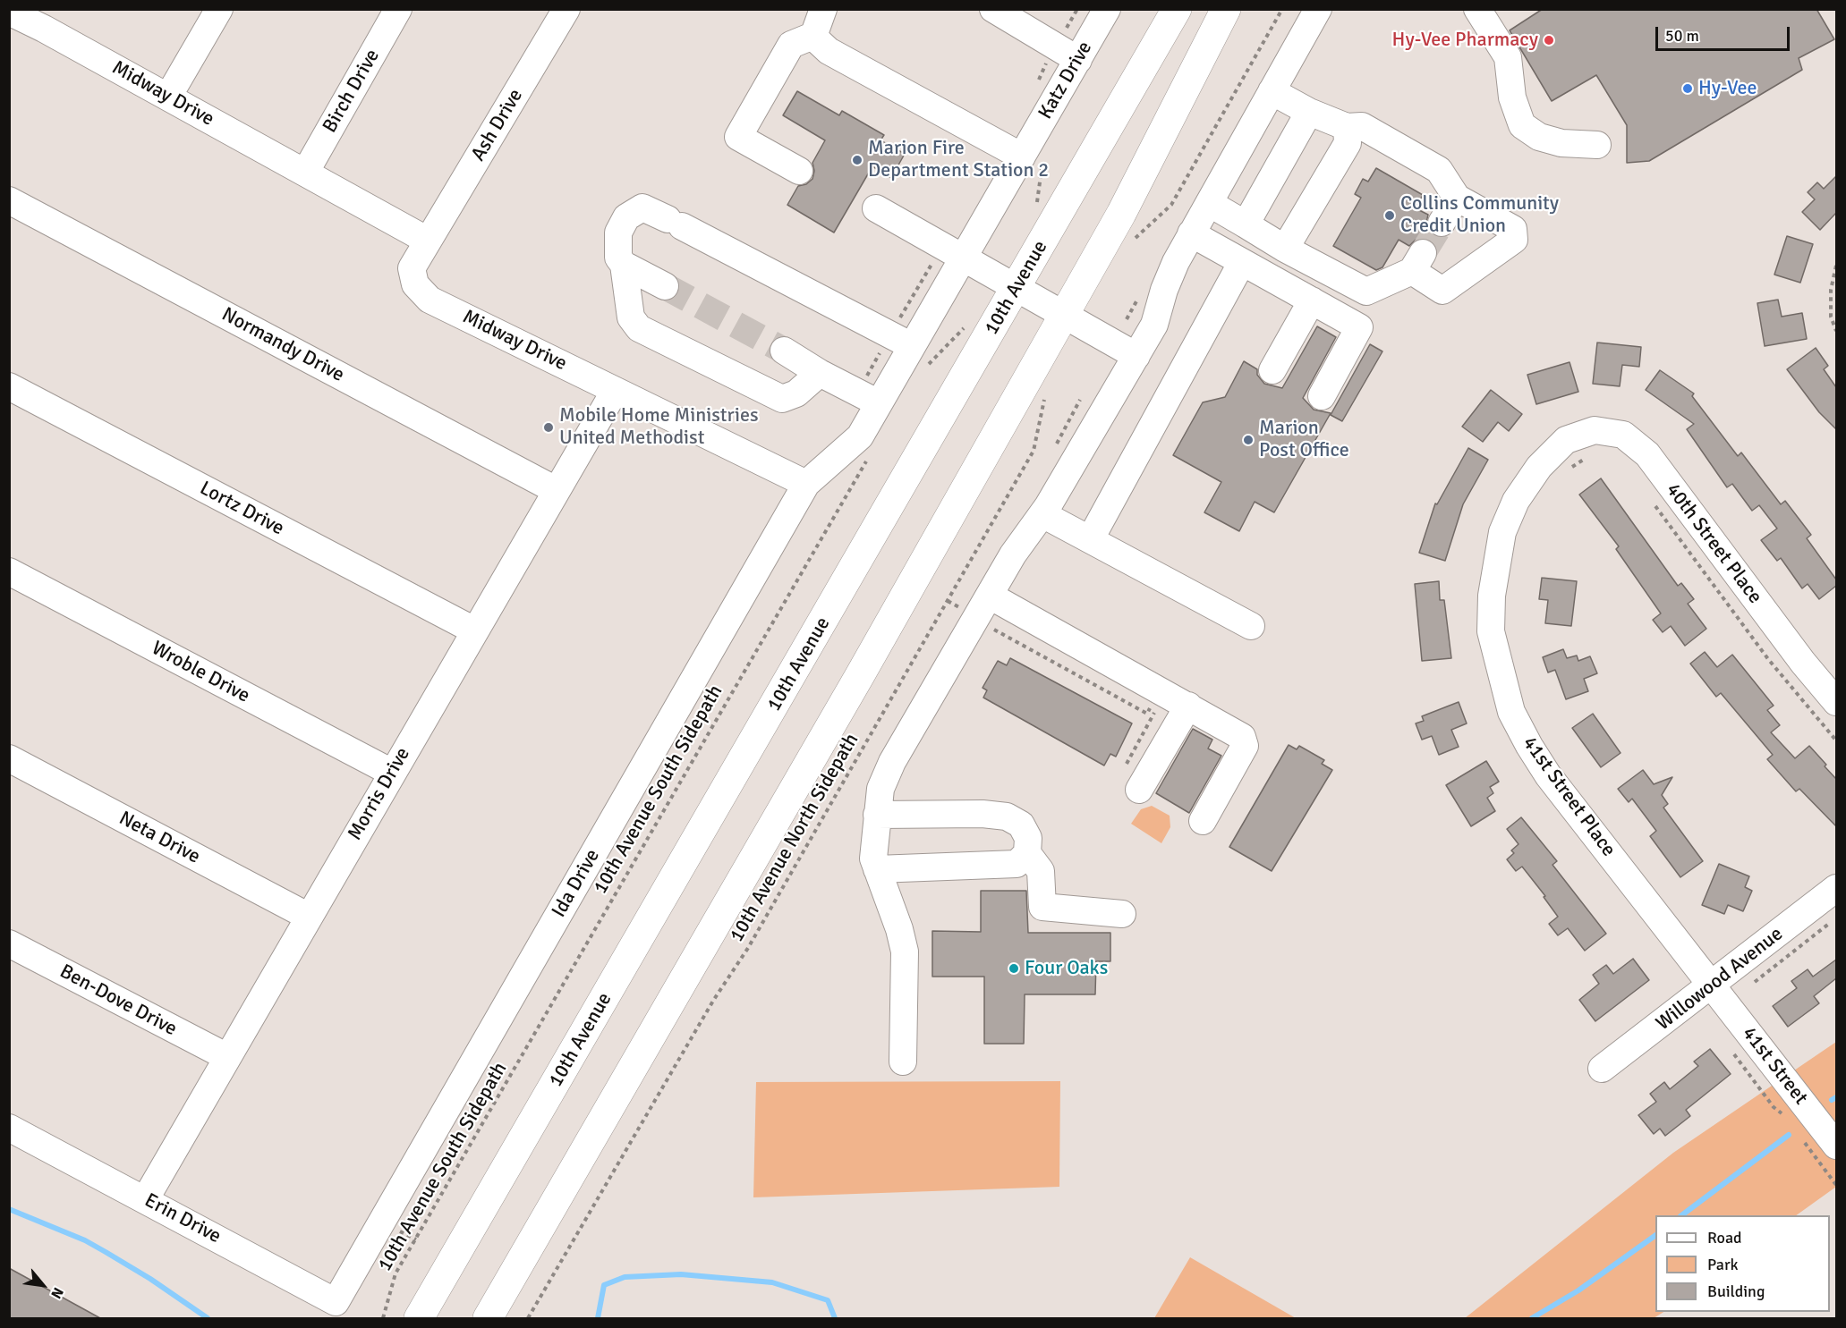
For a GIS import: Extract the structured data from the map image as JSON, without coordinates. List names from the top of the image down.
{
  "streets": {
    "main road": ["10th Avenue"],
    "street": [
      "Katz Drive",
      "Birch Drive",
      "Midway Drive",
      "Ash Drive",
      "Normandy Drive",
      "Lortz Drive",
      "40th Street Place",
      "Wroble Drive",
      "Morris Drive",
      "41st Street Place",
      "Neta Drive",
      "Ida Drive",
      "Willowood Avenue",
      "Ben-Dove Drive",
      "41st Street",
      "Erin Drive"
    ],
    "path": ["10th Avenue South Sidepath", "10th Avenue North Sidepath"]
  },
  "crossings": [
    ["Birch Drive", "Midway Drive"],
    ["Midway Drive", "Ash Drive"],
    ["Midway Drive", "Morris Drive"],
    ["Midway Drive", "Ida Drive"],
    ["Normandy Drive", "Morris Drive"],
    ["Lortz Drive", "Morris Drive"],
    ["40th Street Place", "41st Street Place"],
    ["Wroble Drive", "Morris Drive"],
    ["Morris Drive", "Neta Drive"],
    ["Morris Drive", "Ben-Dove Drive"],
    ["Morris Drive", "Erin Drive"],
    ["41st Street Place", "Willowood Avenue"],
    ["41st Street Place", "41st Street"],
    ["Ida Drive", "Erin Drive"],
    ["Willowood Avenue", "41st Street"]
  ],
  "places": [
    "Hy-Vee Pharmacy",
    "Hy-Vee",
    "Marion Fire Department Station 2",
    "Collins Community Credit Union",
    "Mobile Home Ministries United Methodist",
    "Marion Post Office",
    "Four Oaks"
  ],
  "legend": ["Road", "Park", "Building"],
  "scale_bar": "50 m",
  "north": "bottom right"
}
